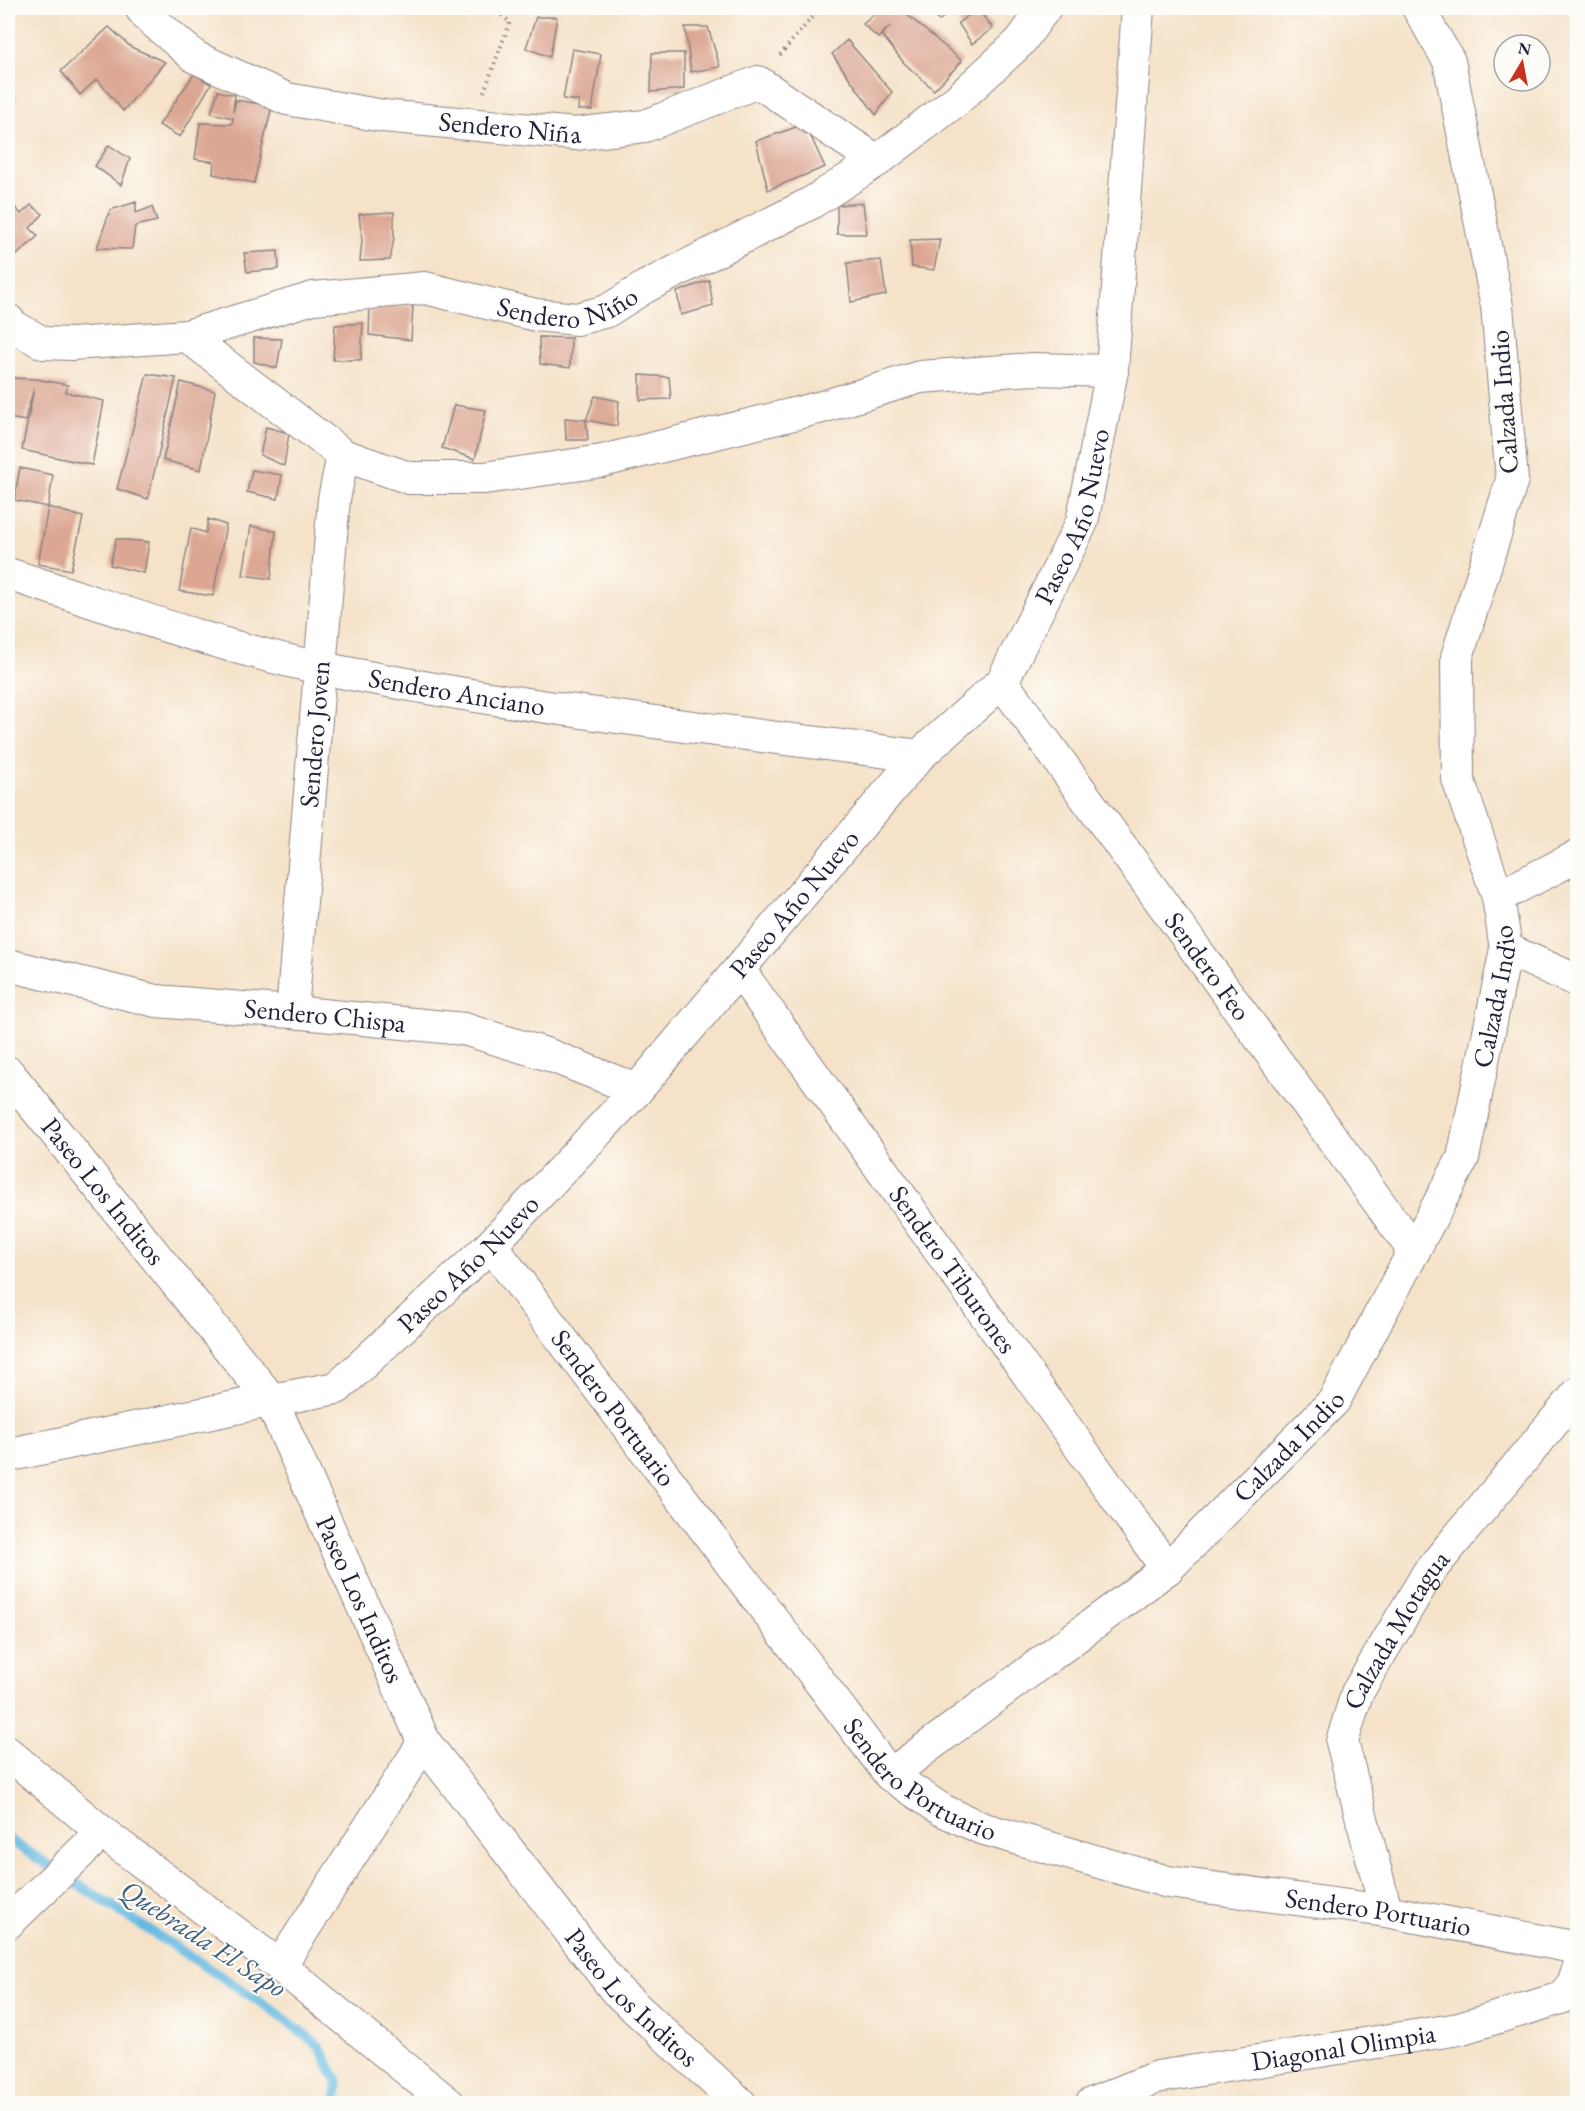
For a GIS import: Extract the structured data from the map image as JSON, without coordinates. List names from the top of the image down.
{
  "streets": {
    "street": [
      "Sendero Niña",
      "Sendero Niño",
      "Calzada Indio",
      "Paseo Año Nuevo",
      "Sendero Anciano",
      "Sendero Joven",
      "Sendero Feo",
      "Sendero Chispa",
      "Paseo Los Inditos",
      "Sendero Tiburones",
      "Sendero Portuario",
      "Calzada Motagua",
      "Diagonal Olimpia"
    ]
  },
  "crossings": [
    ["Calzada Indio", "Sendero Feo"],
    ["Calzada Indio", "Sendero Tiburones"],
    ["Calzada Indio", "Sendero Portuario"],
    ["Paseo Año Nuevo", "Sendero Anciano"],
    ["Paseo Año Nuevo", "Sendero Feo"],
    ["Paseo Año Nuevo", "Sendero Chispa"],
    ["Paseo Año Nuevo", "Paseo Los Inditos"],
    ["Paseo Año Nuevo", "Sendero Tiburones"],
    ["Paseo Año Nuevo", "Sendero Portuario"],
    ["Sendero Anciano", "Sendero Joven"],
    ["Sendero Joven", "Sendero Chispa"],
    ["Sendero Portuario", "Calzada Motagua"]
  ],
  "water": ["Quebrada El Sapo"],
  "north": "top"
}
